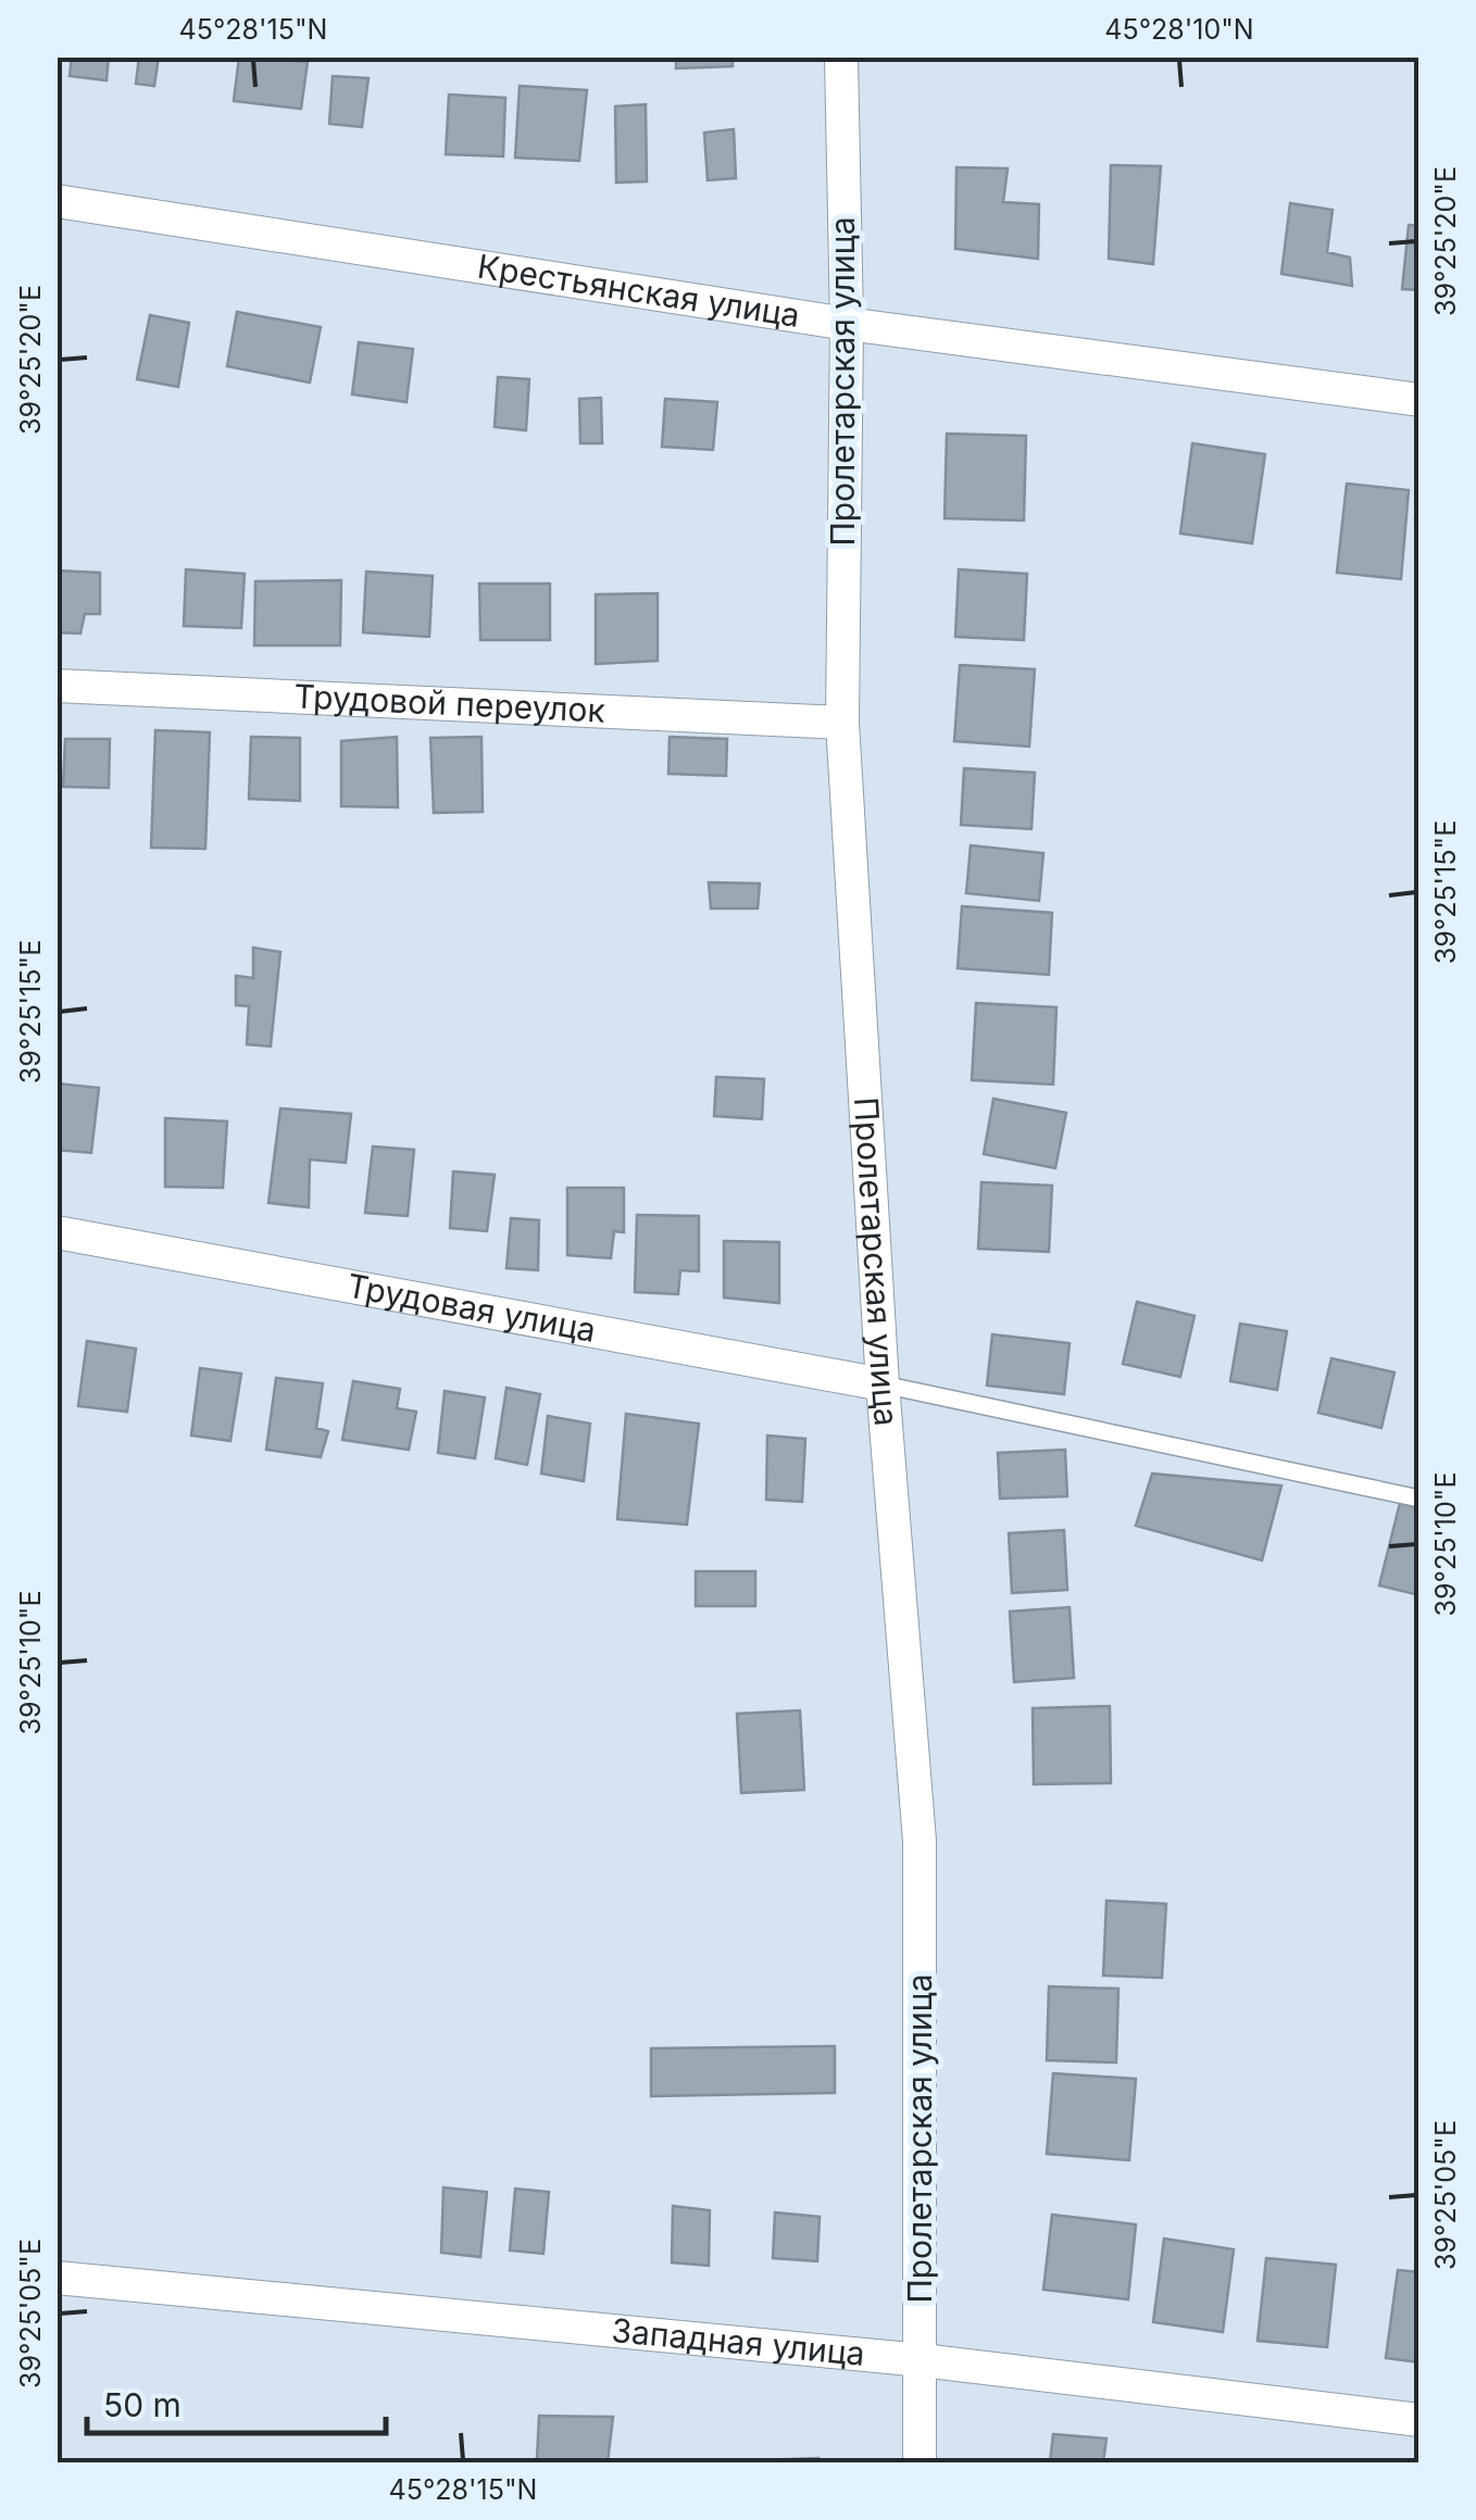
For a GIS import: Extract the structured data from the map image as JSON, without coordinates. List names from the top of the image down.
{
  "streets": {
    "street": [
      "Крестьянская улица",
      "Пролетарская улица",
      "Трудовой переулок",
      "Трудовая улица",
      "Западная улица"
    ]
  },
  "crossings": [
    ["Крестьянская улица", "Пролетарская улица"],
    ["Пролетарская улица", "Трудовой переулок"],
    ["Пролетарская улица", "Трудовая улица"],
    ["Пролетарская улица", "Западная улица"]
  ],
  "scale_bar": "50 m",
  "coordinates": [
    "45°28'15\"N",
    "45°28'10\"N",
    "39°25'20\"E",
    "39°25'15\"E",
    "39°25'10\"E",
    "39°25'05\"E"
  ]
}
